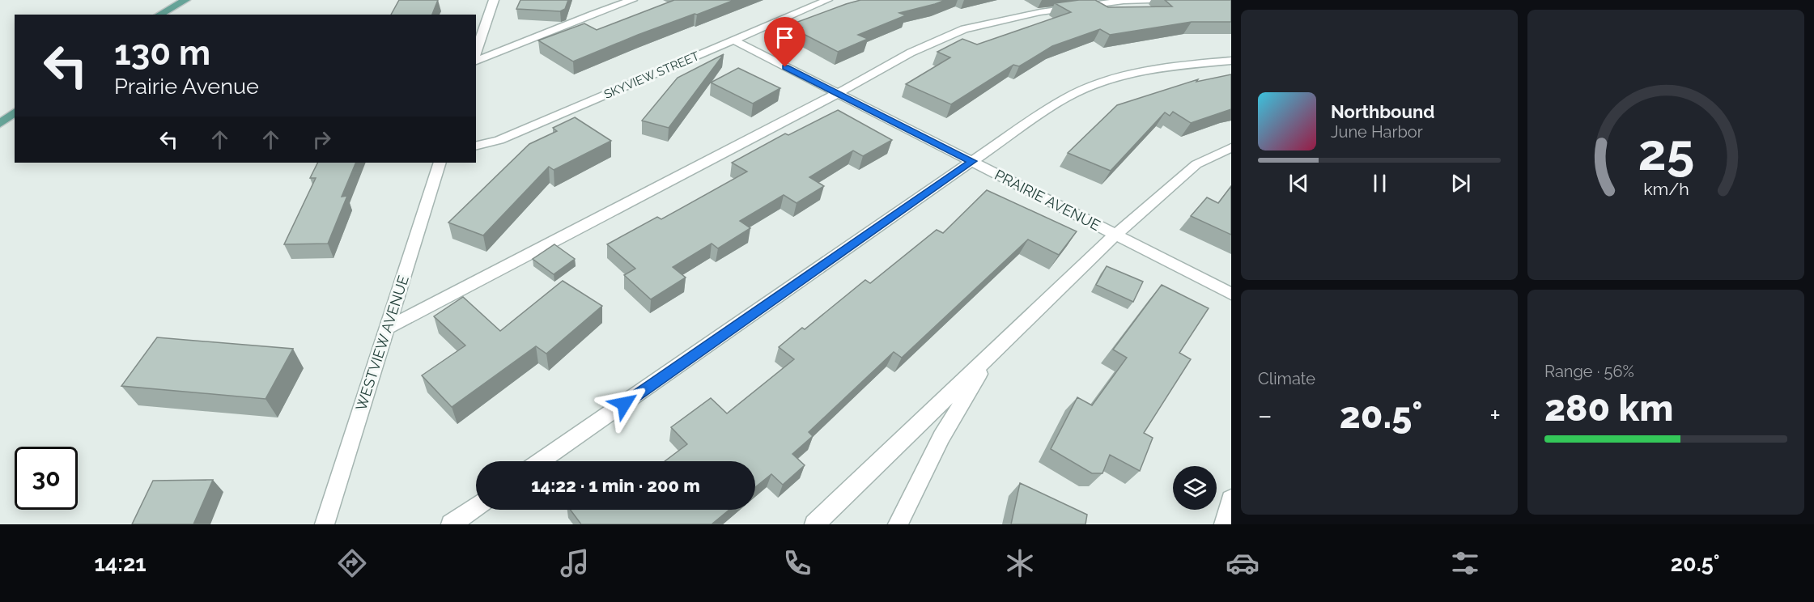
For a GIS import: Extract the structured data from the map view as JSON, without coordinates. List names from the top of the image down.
{
  "streets": {
    "street": ["SKYVIEW STREET", "PRAIRIE AVENUE", "WESTVIEW AVENUE"]
  },
  "crossings": [
    ["SKYVIEW STREET", "PRAIRIE AVENUE"]
  ],
  "page": {
    "turn": ["130 m", "Prairie Avenue"],
    "song": ["Northbound", "June Harbor"],
    "tile": [
      "Climate",
      ["Range · 56%", "280 km"]
    ],
    "heat": ["−", "20.5°", "+"],
    "limit": "30",
    "trip": "14:22 · 1 min · 200 m",
    "tabs": ["14:21", "20.5°"],
    "gauge": ["25", "km/h"]
  }
}
